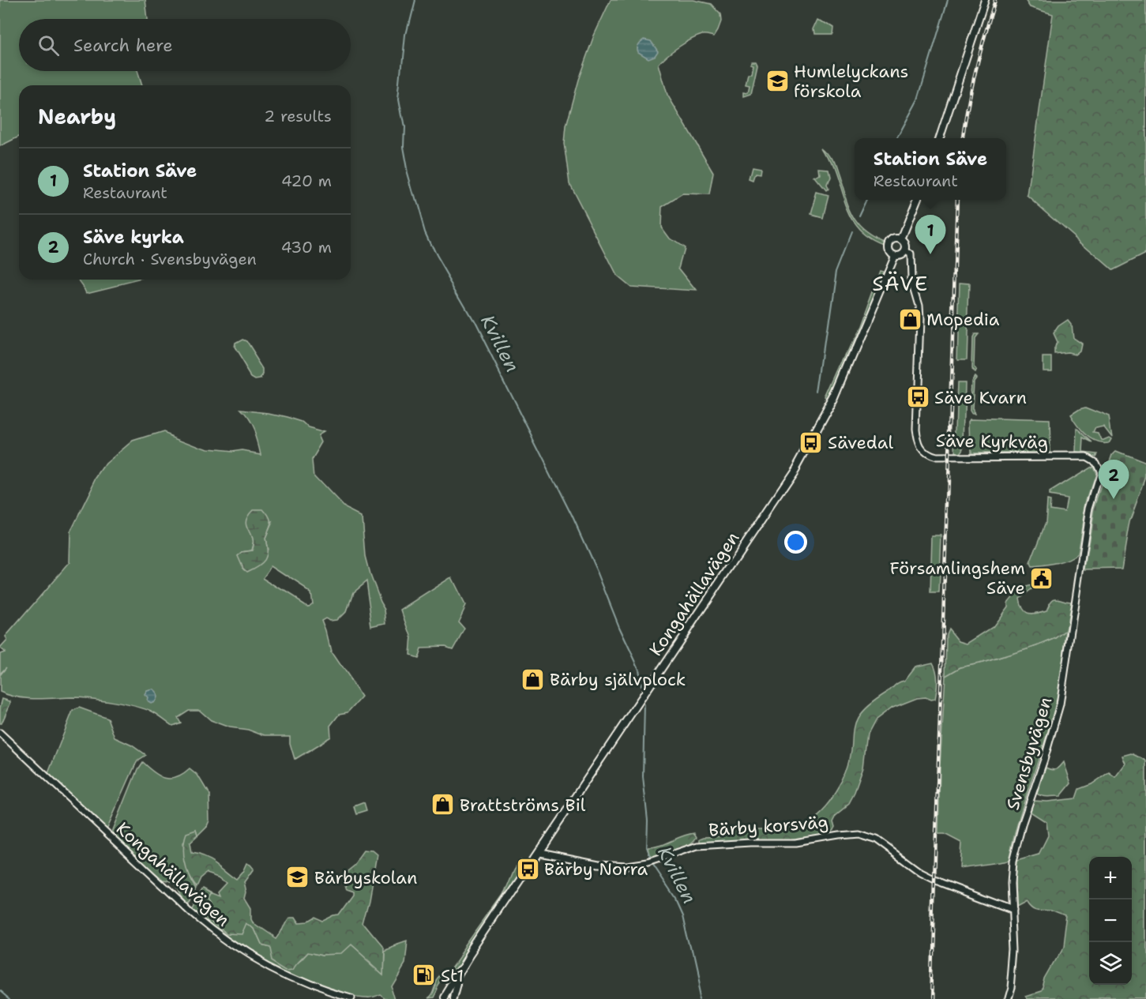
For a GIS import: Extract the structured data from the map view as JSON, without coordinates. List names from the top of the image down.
{
  "streets": {
    "main road": ["Kongahällavägen"],
    "street": ["Säve Kyrkväg", "Svensbyvägen", "Bärby korsväg"]
  },
  "crossings": [
    ["Säve Kyrkväg", "Kongahällavägen"],
    ["Säve Kyrkväg", "Svensbyvägen"],
    ["Kongahällavägen", "Bärby korsväg"],
    ["Svensbyvägen", "Bärby korsväg"]
  ],
  "districts": ["SÄVE"],
  "water": ["Kvillen"],
  "places": {
    "school or university": ["Humlelyckans förskola", "Bärbyskolan"],
    "shop": ["Mopedia", "Bärby självplock", "Brattströms Bil"],
    "bus stop": ["Säve Kvarn", "Sävedal", "Bärby Norra"],
    "public building": ["Församlingshem Säve"],
    "fuel station": ["St1"]
  },
  "page": {
    "search": "Search here",
    "heading": ["Nearby", "2 results"],
    "popup": ["Station Säve", "Restaurant"],
    "list": [
      {
        "mark": "1",
        "name": "Station Säve",
        "note": "Restaurant",
        "value": "420 m"
      },
      {
        "mark": "2",
        "name": "Säve kyrka",
        "note": "Church · Svensbyvägen",
        "value": "430 m"
      }
    ],
    "pins": ["1", "2"],
    "map_buttons": ["+", "−"]
  }
}
